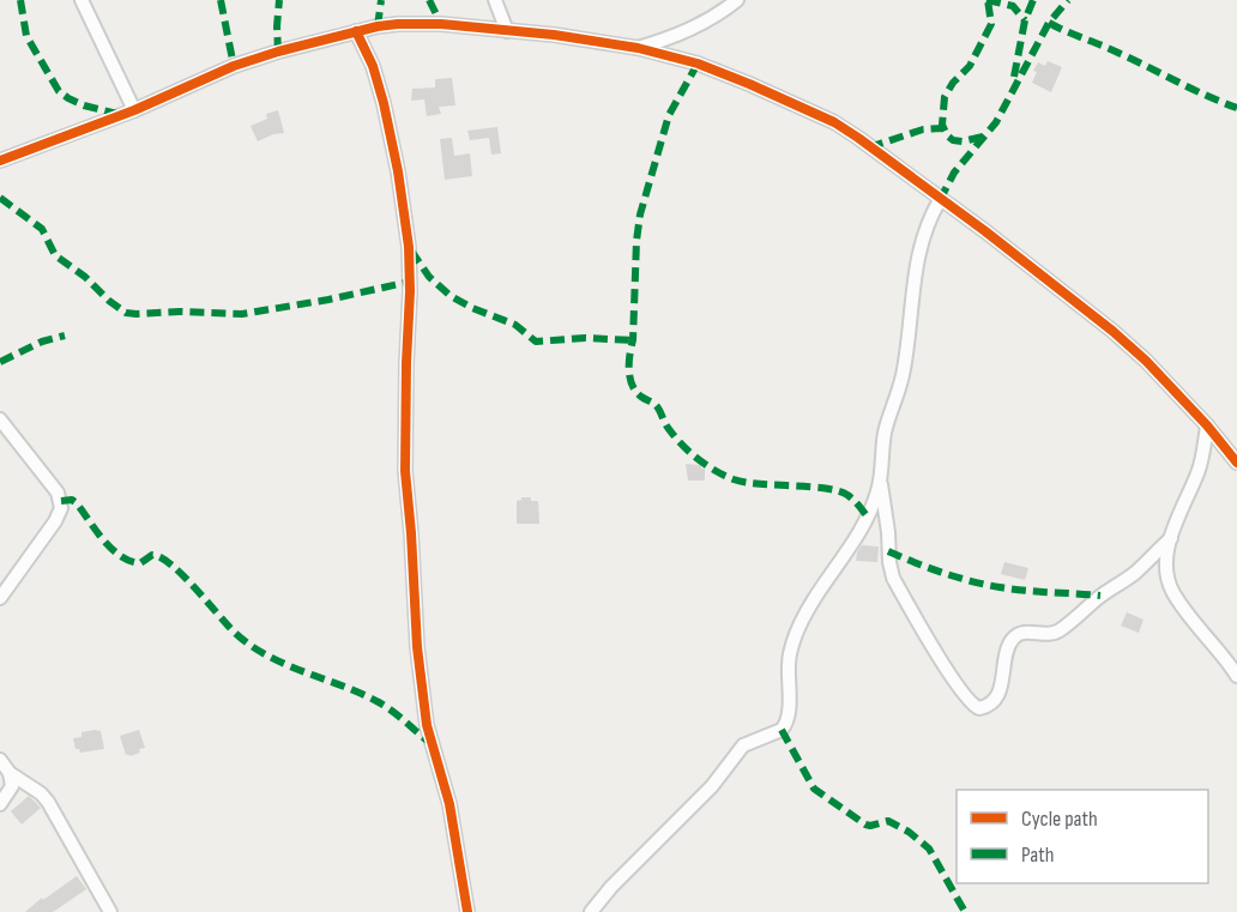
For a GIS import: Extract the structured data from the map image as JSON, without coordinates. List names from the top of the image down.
{
  "legend": ["Cycle path", "Path"]
}
